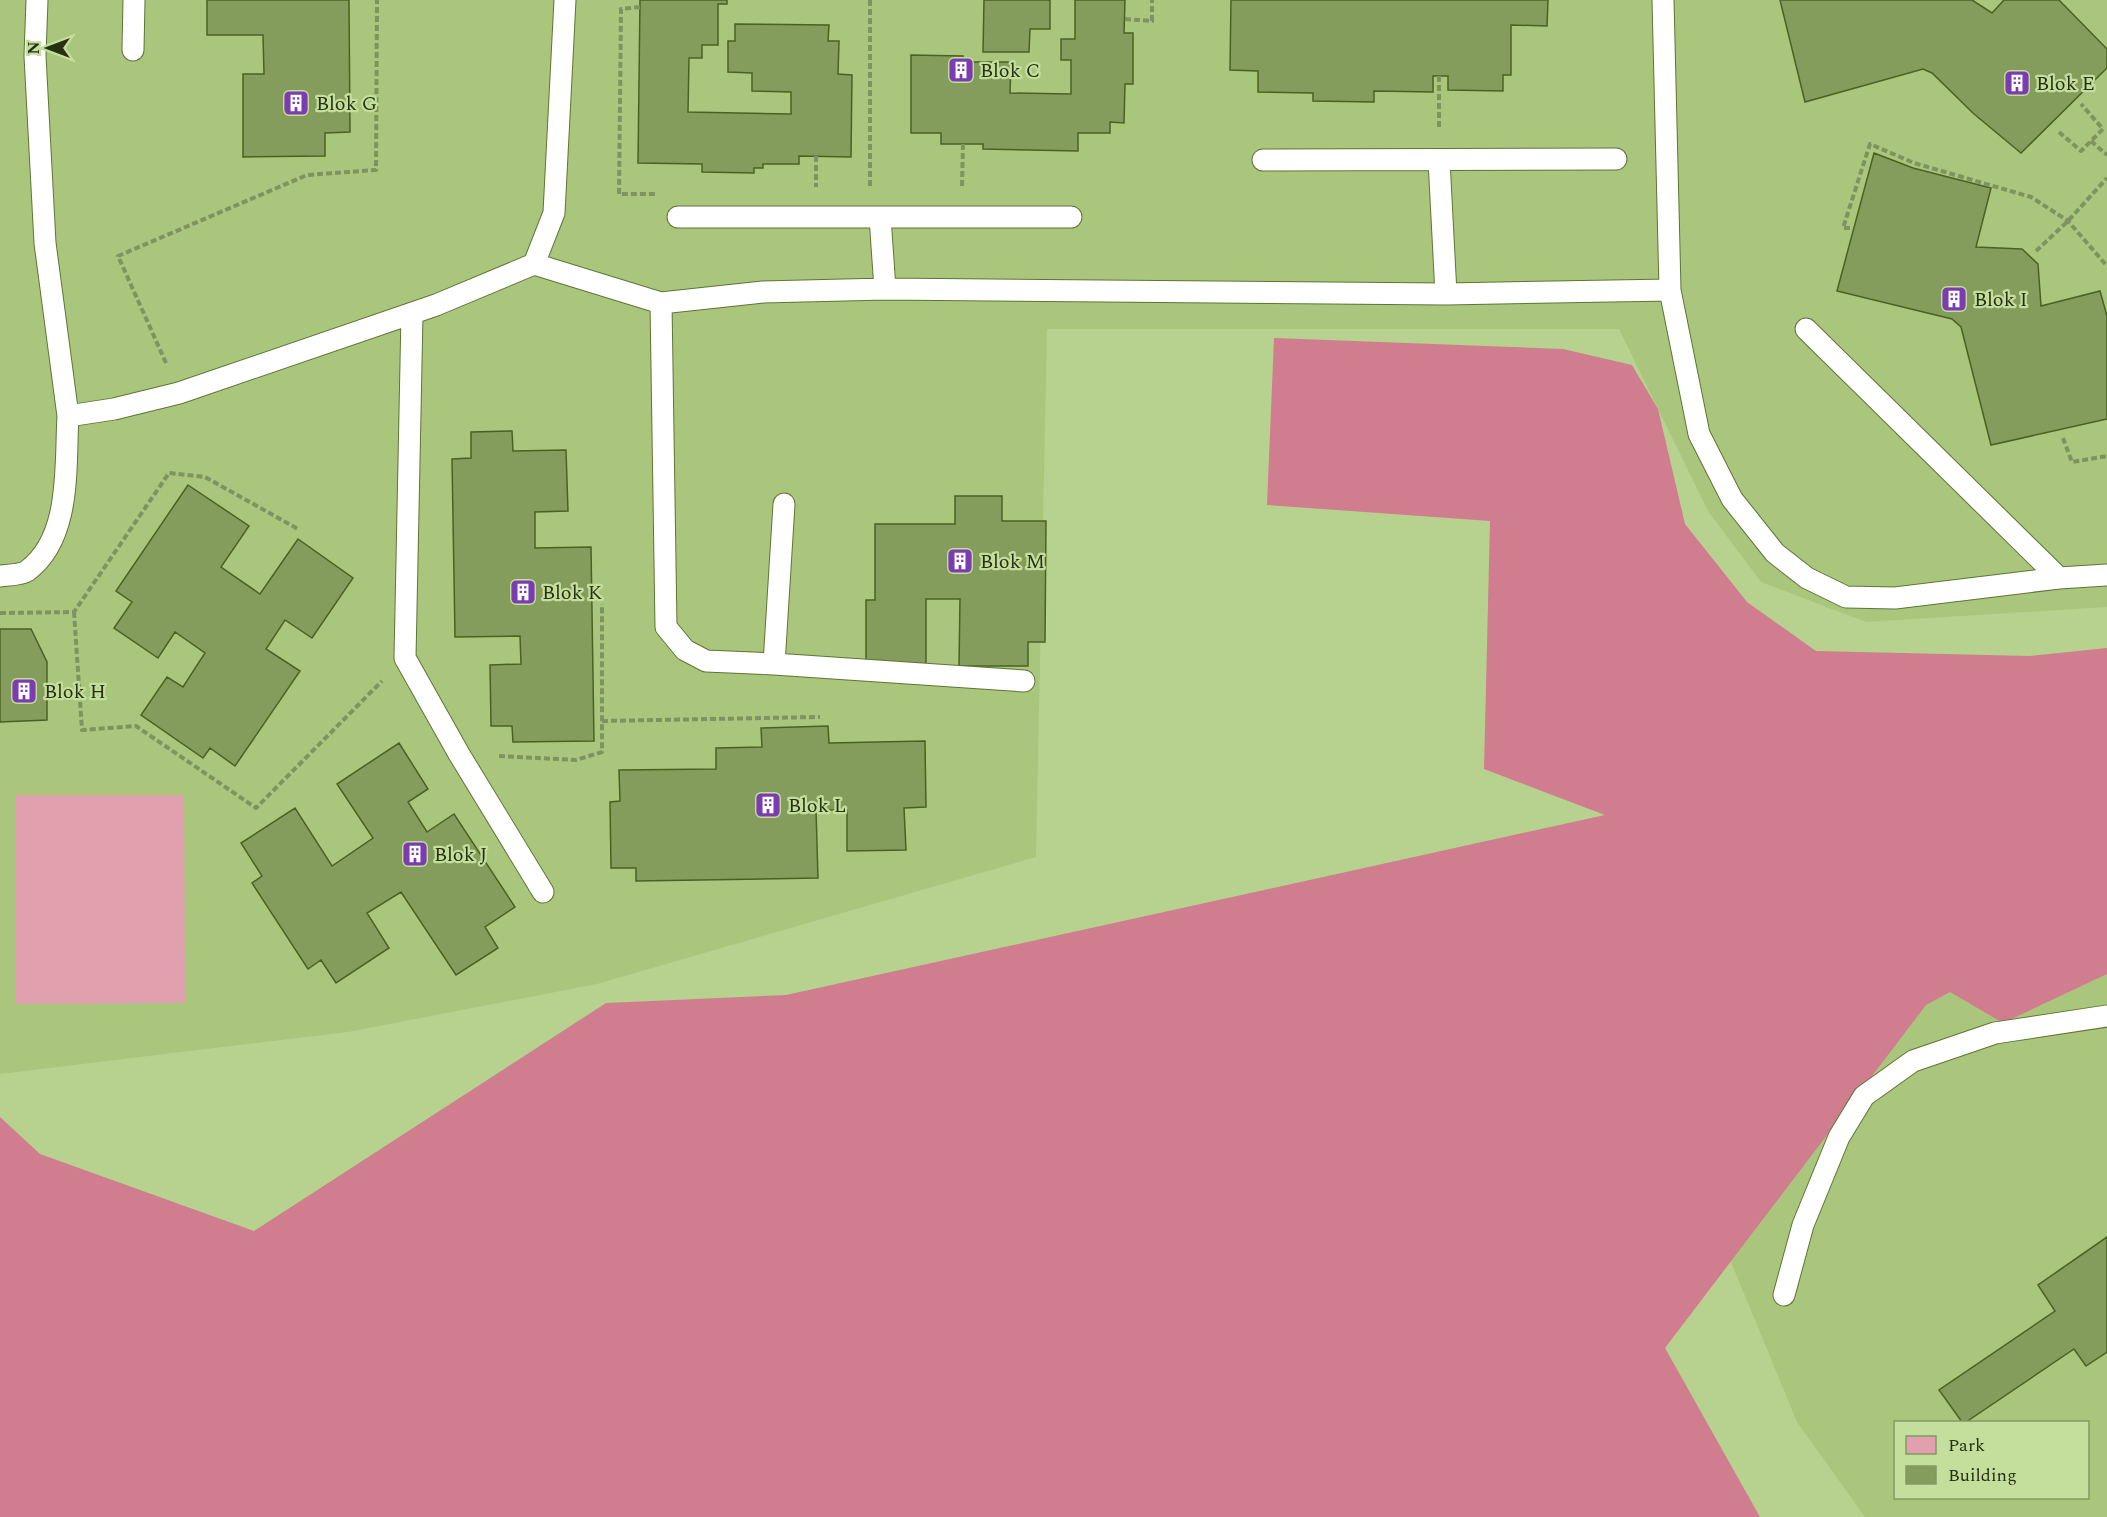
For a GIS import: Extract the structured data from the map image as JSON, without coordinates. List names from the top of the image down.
{
  "places": {
    "building": [
      "Blok C",
      "Blok E",
      "Blok G",
      "Blok I",
      "Blok M",
      "Blok K",
      "Blok H",
      "Blok L",
      "Blok J"
    ]
  },
  "legend": ["Park", "Building"],
  "north": "left"
}
